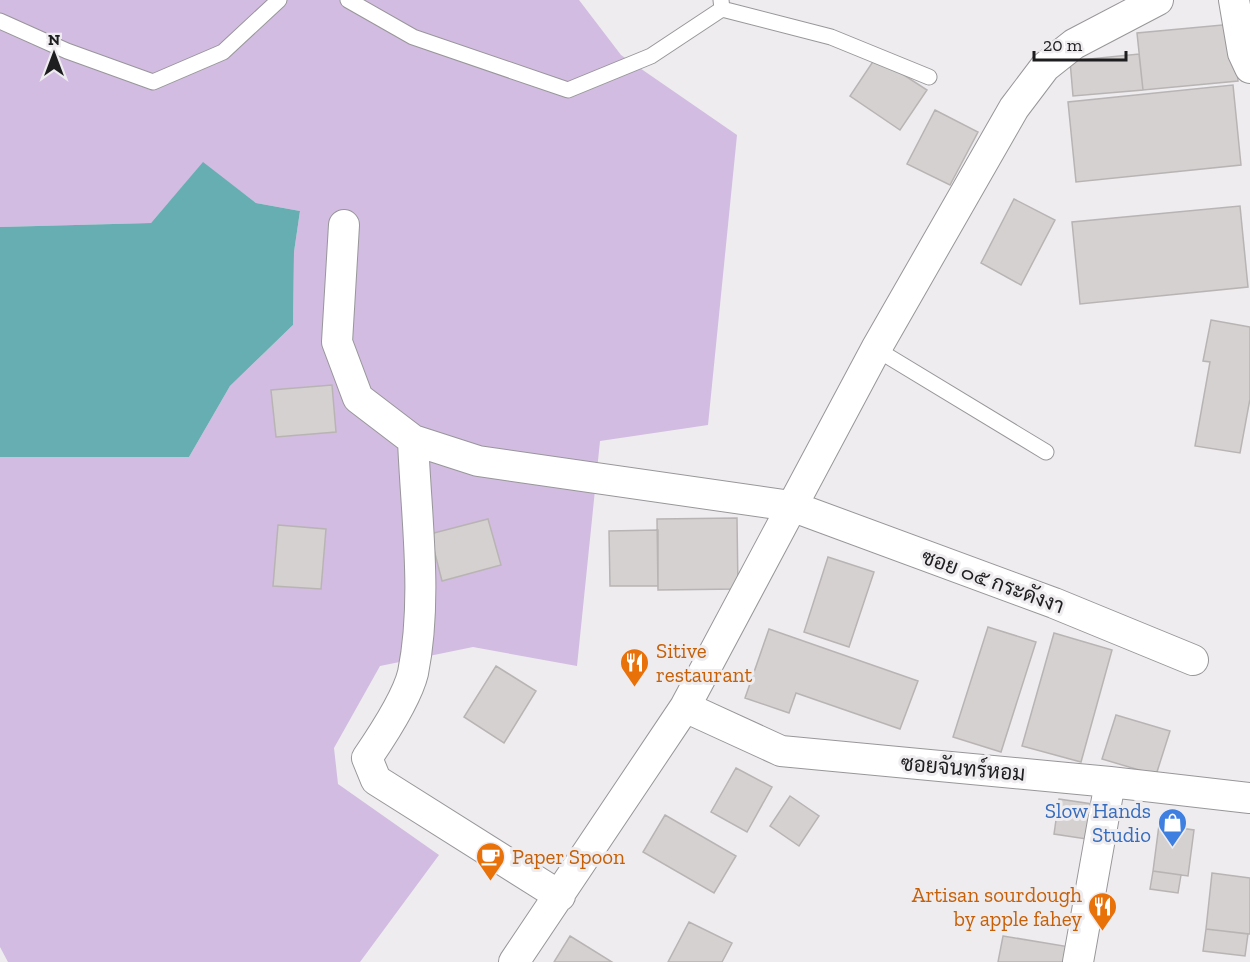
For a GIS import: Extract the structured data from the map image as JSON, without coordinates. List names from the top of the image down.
{
  "streets": {
    "street": ["ซอย ๐๕ กระดังงา", "ซอยจันทร์หอม"]
  },
  "places": {
    "restaurant": ["Sitive restaurant", "Artisan sourdough by apple fahey"],
    "shop": ["Slow Hands Studio"],
    "cafe": ["Paper Spoon"]
  },
  "scale_bar": "20 m",
  "north": "top"
}
